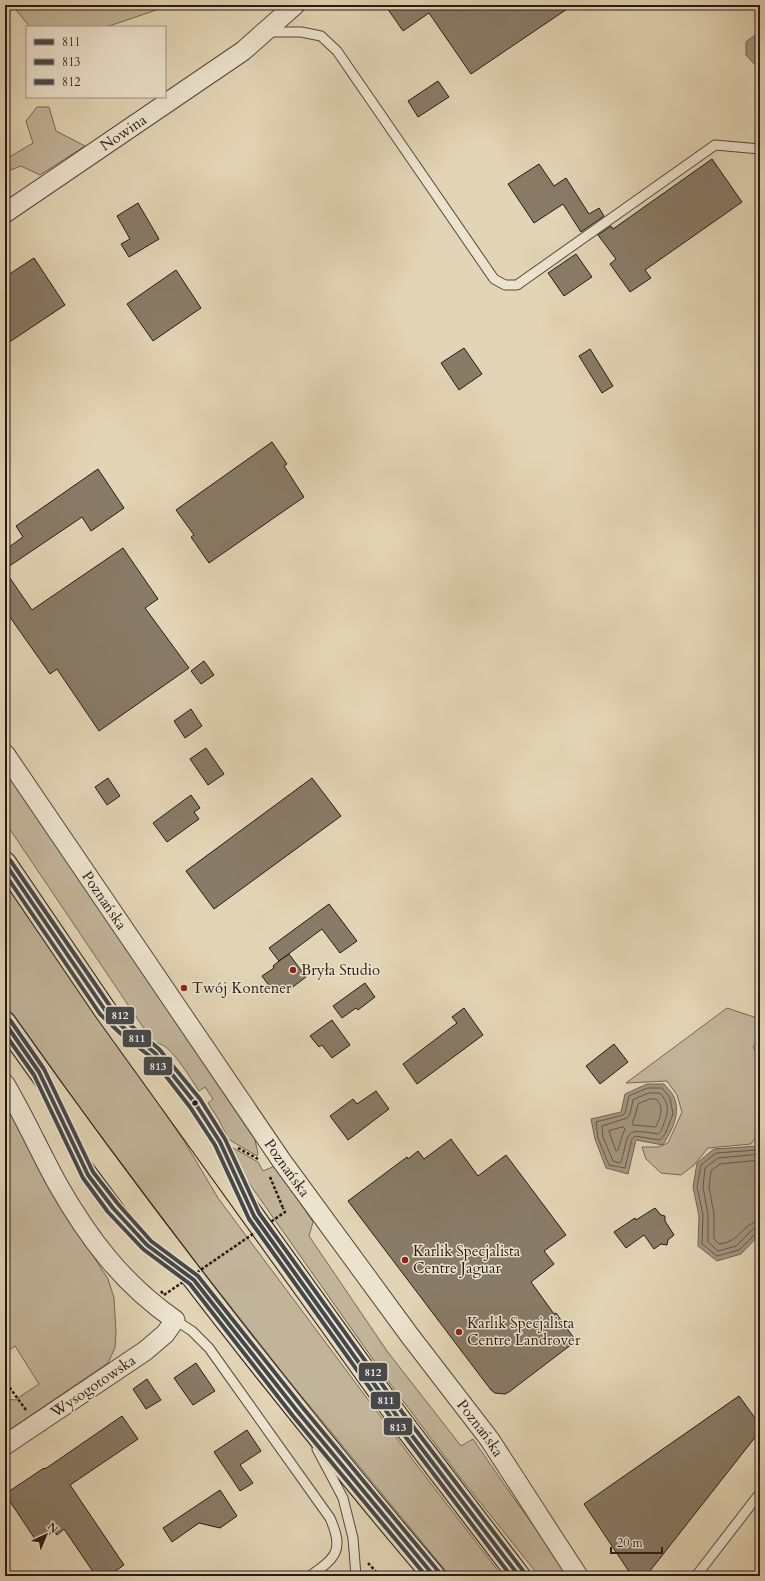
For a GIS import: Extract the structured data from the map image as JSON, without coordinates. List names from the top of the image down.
{
  "streets": {
    "street": ["Nowina", "Poznańska", "Wysogotowska"]
  },
  "places": [
    "Bryła Studio",
    "Twój Kontener",
    "Karlik Specjalista Centre Jaguar",
    "Karlik Specjalista Centre Landrover"
  ],
  "lines": ["transit line 812", "transit line 811", "transit line 813"],
  "legend": ["811", "813", "812"],
  "scale_bar": "20 m",
  "north": "top right"
}
